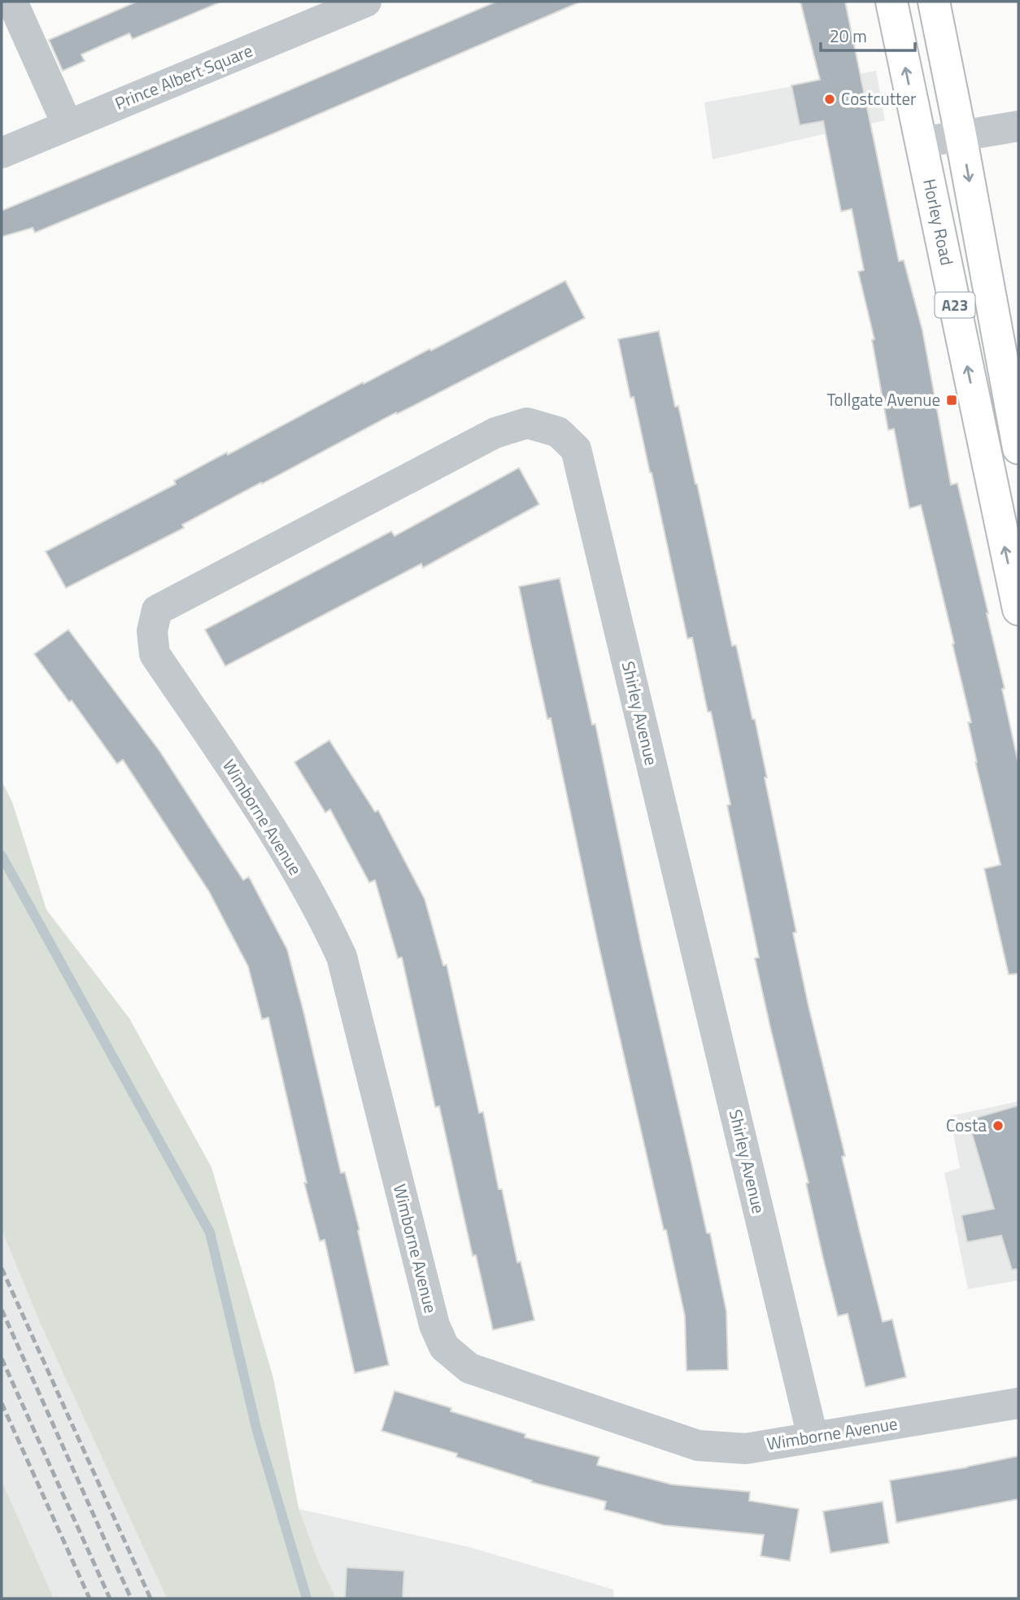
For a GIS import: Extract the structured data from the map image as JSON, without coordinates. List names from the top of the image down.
{
  "streets": {
    "main road": ["Horley Road", "A23"],
    "street": ["Prince Albert Square", "Shirley Avenue", "Wimborne Avenue"]
  },
  "crossings": [
    ["Shirley Avenue", "Wimborne Avenue"]
  ],
  "places": {
    "other": ["Costcutter", "Costa"],
    "transit": ["Tollgate Avenue"]
  },
  "scale_bar": "20 m"
}
